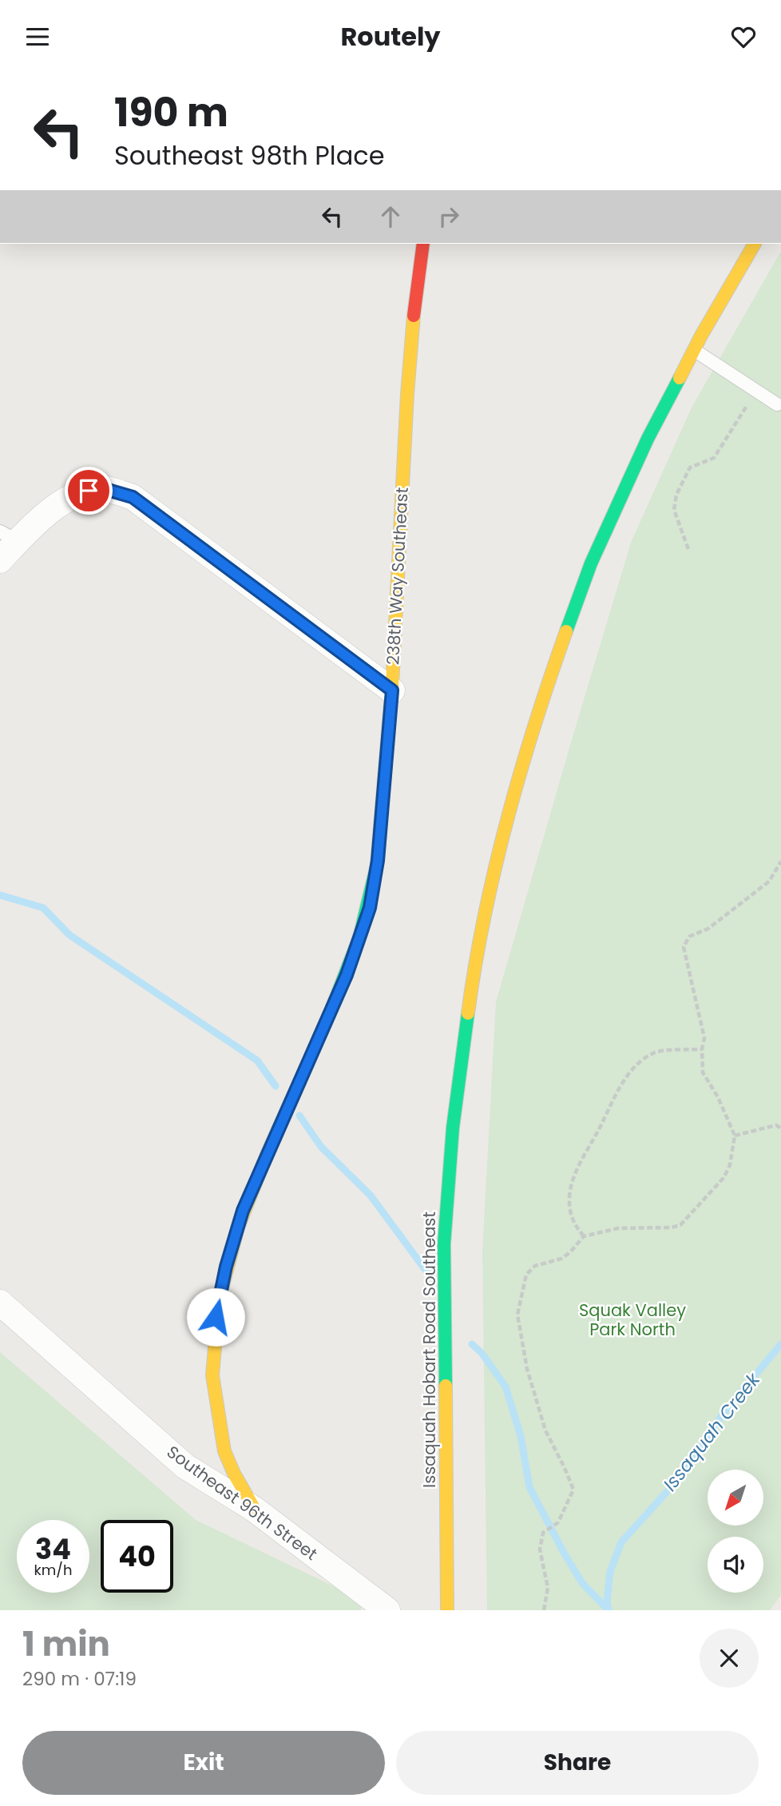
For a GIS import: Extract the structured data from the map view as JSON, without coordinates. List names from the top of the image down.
{
  "streets": {
    "main road": ["238th Way Southeast", "Issaquah Hobart Road Southeast"],
    "street": ["Southeast 96th Street"]
  },
  "crossings": [
    ["238th Way Southeast", "Southeast 96th Street"]
  ],
  "water": ["Issaquah Creek"],
  "parks": ["Squak Valley Park North"],
  "north": "bottom left",
  "page": {
    "header": "Routely",
    "turn": ["190 m", "Southeast 98th Place"],
    "speed": "34 km/h",
    "limit": "40",
    "heading": ["1 min", "290 m · 07:19"],
    "buttons": ["Exit", "Share"]
  }
}
